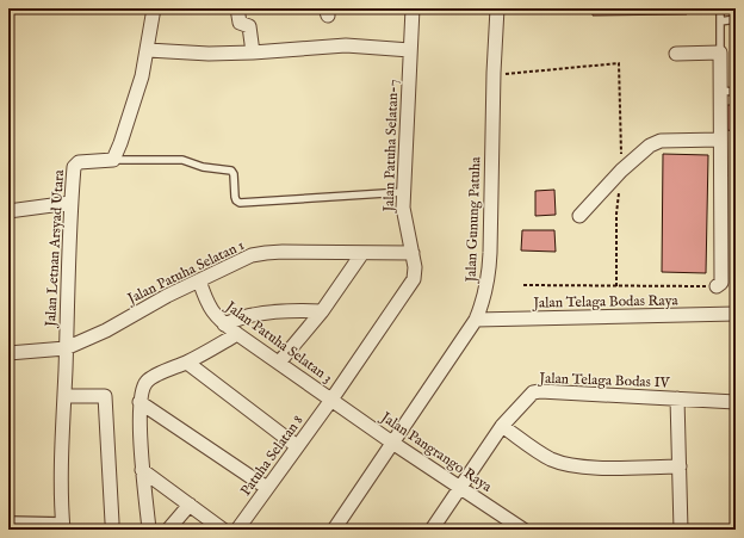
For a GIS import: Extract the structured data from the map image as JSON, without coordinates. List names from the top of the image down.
{
  "streets": {
    "street": [
      "Jalan Patuha Selatan-7",
      "Jalan Gunung Patuha",
      "Jalan Letnan Arsyad Utara",
      "Jalan Patuha Selatan 1",
      "Jalan Telaga Bodas Raya",
      "Jalan Patuha Selatan 3",
      "Jalan Telaga Bodas IV",
      "Jalan Pangrango Raya",
      "Patuha Selatan 8"
    ]
  },
  "crossings": [
    ["Jalan Patuha Selatan-7", "Jalan Patuha Selatan 1"],
    ["Jalan Patuha Selatan-7", "Jalan Patuha Selatan 3"],
    ["Jalan Patuha Selatan-7", "Jalan Pangrango Raya"],
    ["Jalan Patuha Selatan-7", "Patuha Selatan 8"],
    ["Jalan Gunung Patuha", "Jalan Telaga Bodas Raya"],
    ["Jalan Gunung Patuha", "Jalan Pangrango Raya"],
    ["Jalan Letnan Arsyad Utara", "Jalan Patuha Selatan 1"],
    ["Jalan Patuha Selatan 1", "Jalan Patuha Selatan 3"],
    ["Jalan Patuha Selatan 3", "Jalan Pangrango Raya"],
    ["Jalan Patuha Selatan 3", "Patuha Selatan 8"],
    ["Jalan Telaga Bodas IV", "Jalan Pangrango Raya"],
    ["Jalan Pangrango Raya", "Patuha Selatan 8"]
  ]
}
